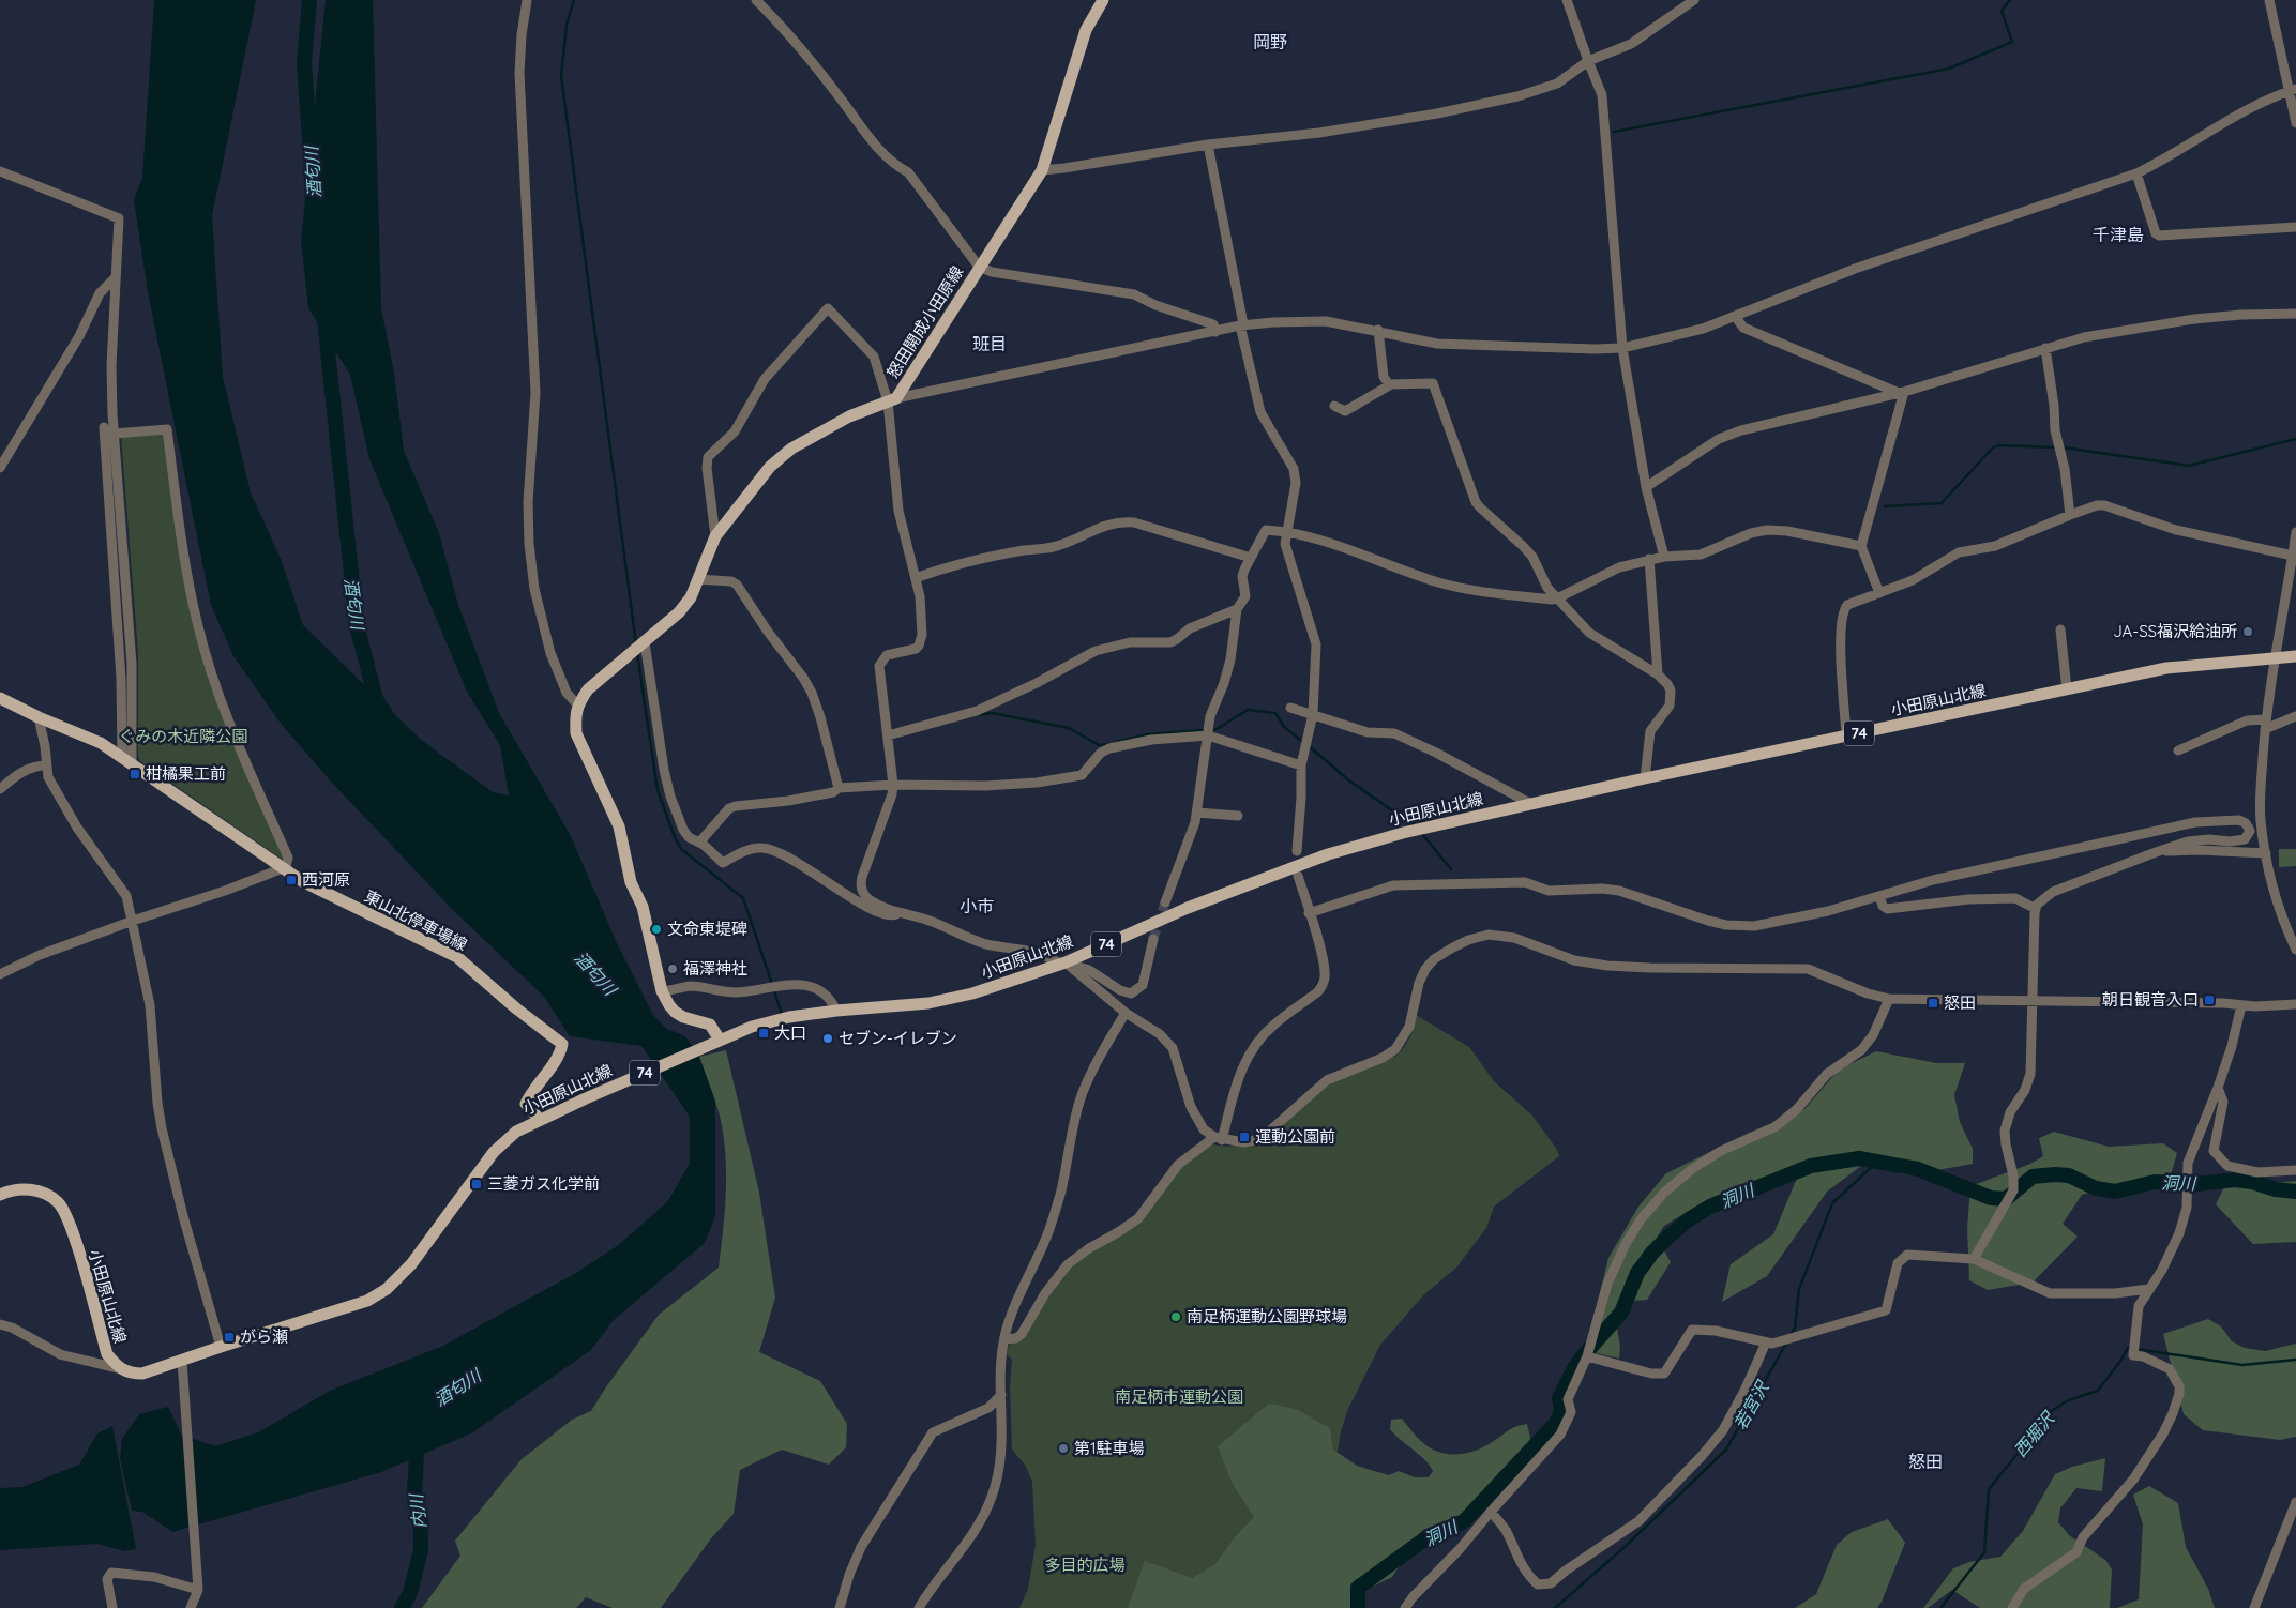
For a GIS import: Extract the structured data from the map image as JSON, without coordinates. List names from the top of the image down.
{
  "streets": {
    "main road": [
      "怒田開成小田原線",
      "小田原山北線",
      "74",
      "東山北停車場線"
    ]
  },
  "crossings": [
    ["小田原山北線", "東山北停車場線"]
  ],
  "districts": [
    "岡野",
    "千津島",
    "班目",
    "小市",
    "怒田"
  ],
  "water": [
    "酒匂川",
    "洞川",
    "若宮沢",
    "西堀沢",
    "内川"
  ],
  "parks": ["ぐみの木近隣公園", "南足柄市運動公園", "多目的広場"],
  "places": {
    "other": [
      "JA-SS福沢給油所",
      "文命東堤碑",
      "福澤神社",
      "セブン-イレブン",
      "南足柄運動公園野球場",
      "第1駐車場"
    ],
    "transit": [
      "柑橘果工前",
      "西河原",
      "朝日観音入口",
      "怒田",
      "大口",
      "運動公園前",
      "三菱ガス化学前",
      "がら瀬"
    ]
  }
}
